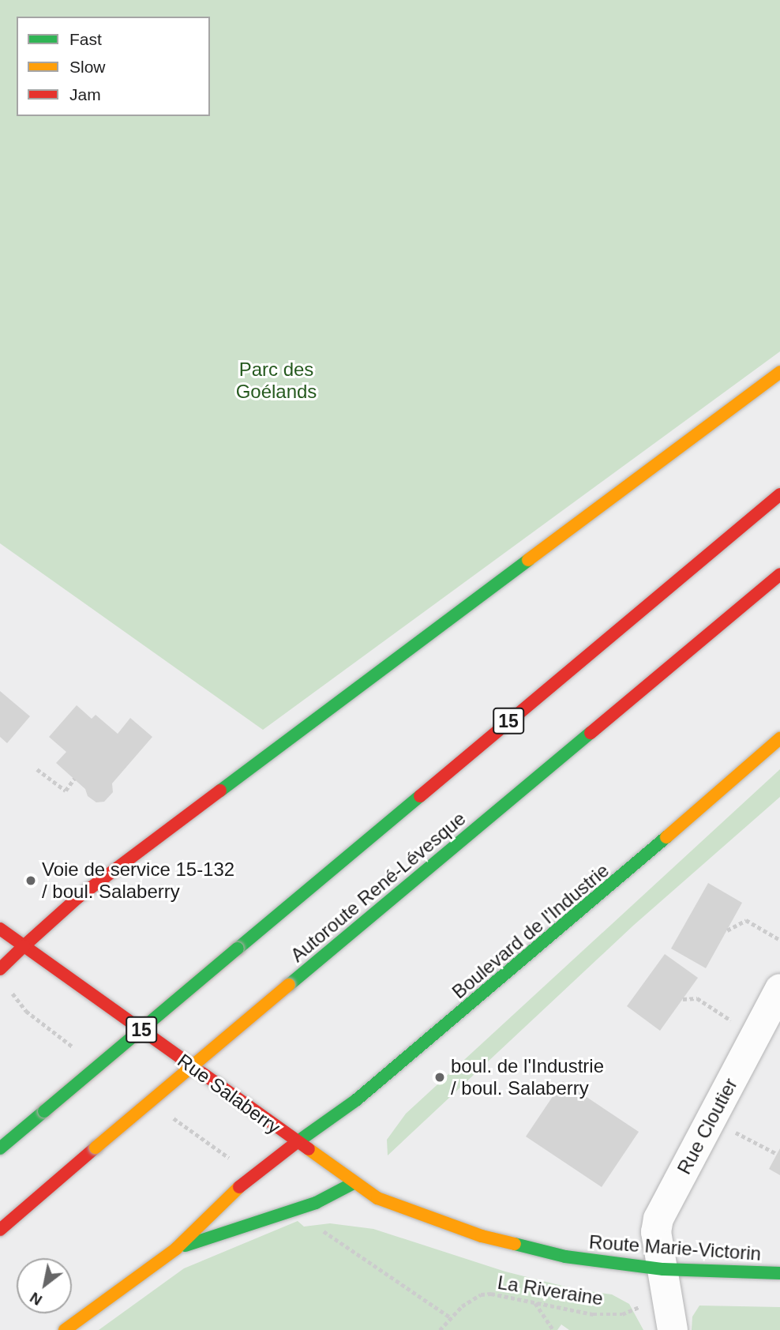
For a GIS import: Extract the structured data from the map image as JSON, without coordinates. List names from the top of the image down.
{
  "streets": {
    "main road": [
      "15",
      "Autoroute René-Lévesque",
      "Boulevard de l'Industrie",
      "Rue Salaberry",
      "Route Marie-Victorin"
    ],
    "street": ["Rue Cloutier"],
    "path": ["La Riveraine"]
  },
  "crossings": [
    ["Boulevard de l'Industrie", "Rue Salaberry"],
    ["Boulevard de l'Industrie", "Route Marie-Victorin"],
    ["Rue Salaberry", "Route Marie-Victorin"],
    ["Rue Cloutier", "Route Marie-Victorin"]
  ],
  "parks": ["Parc des Goélands"],
  "places": ["Voie de service 15-132 / boul. Salaberry", "boul. de l'Industrie / boul. Salaberry"],
  "legend": ["Fast", "Slow", "Jam"],
  "north": "bottom left"
}
